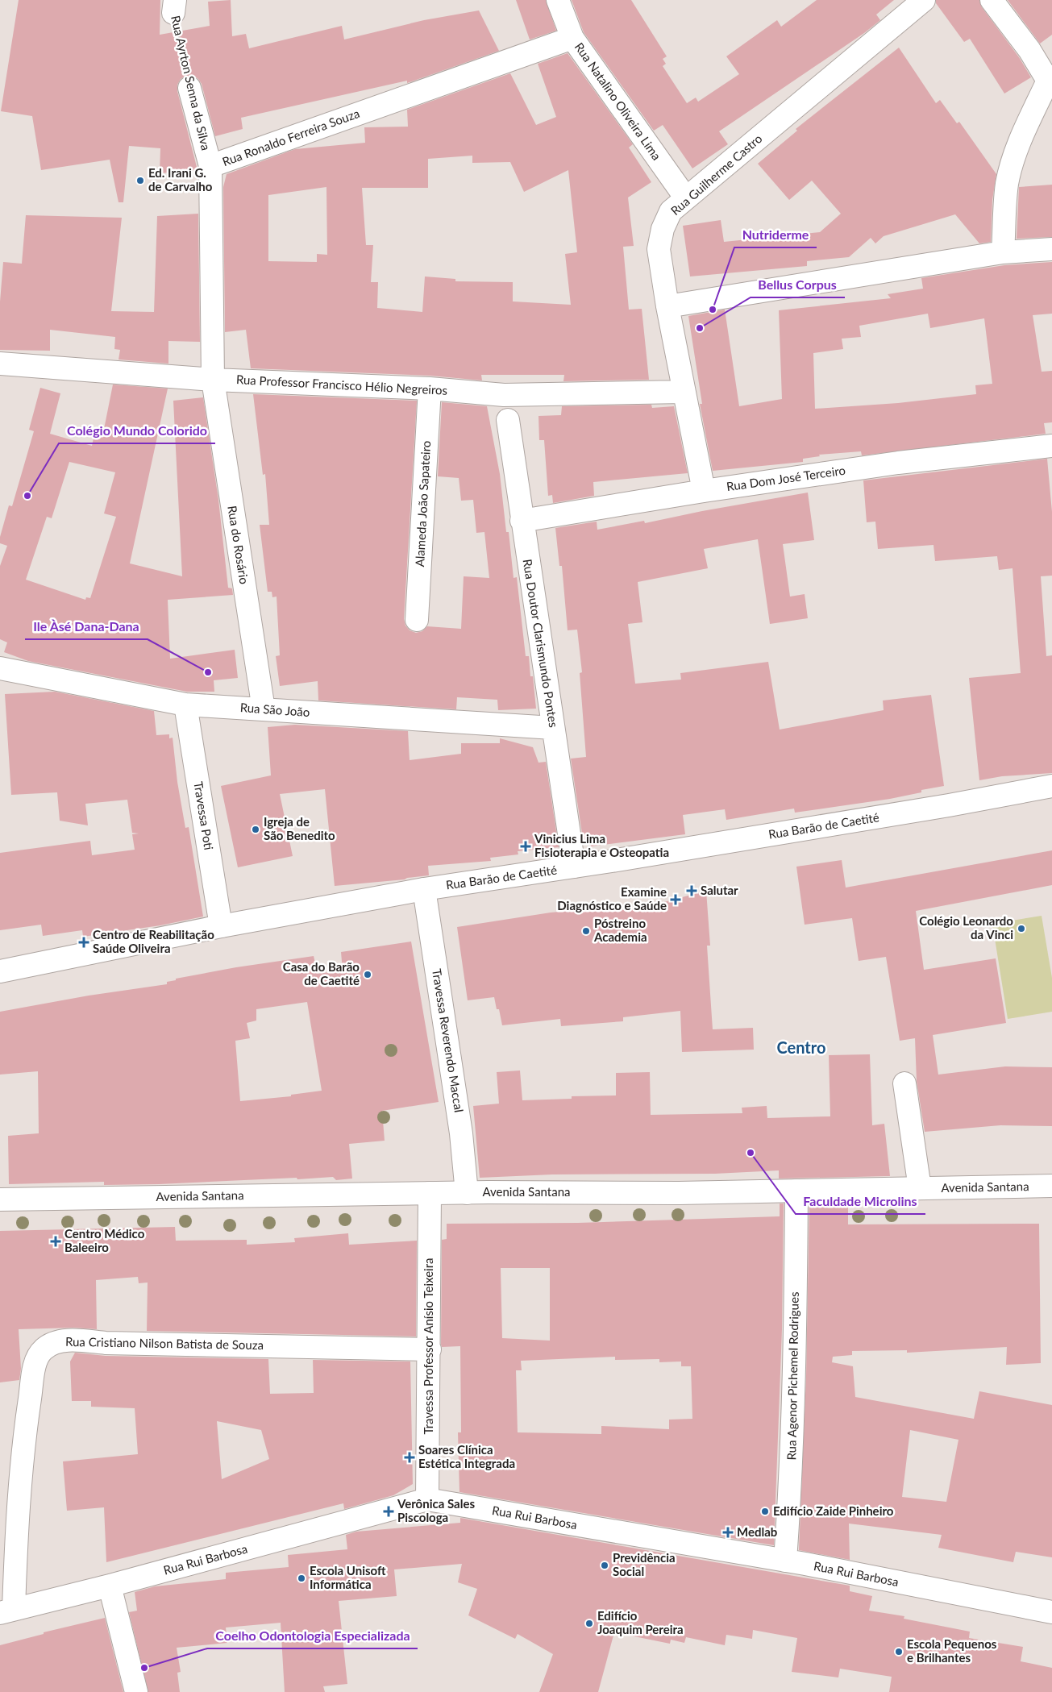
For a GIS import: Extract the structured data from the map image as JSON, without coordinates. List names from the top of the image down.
{
  "streets": {
    "street": [
      "Rua Ayrton Senna da Silva",
      "Rua Natalino Oliveira Lima",
      "Rua Ronaldo Ferreira Souza",
      "Rua Guilherme Castro",
      "Rua Professor Francisco Hélio Negreiros",
      "Rua Dom José Terceiro",
      "Alameda João Sapateiro",
      "Rua do Rosário",
      "Rua Doutor Clarismundo Pontes",
      "Rua São João",
      "Travessa Poti",
      "Rua Barão de Caetité",
      "Travessa Reverendo Maccal",
      "Avenida Santana",
      "Rua Cristiano Nilson Batista de Souza",
      "Travessa Professor Anísio Teixeira",
      "Rua Agenor Pichemel Rodrigues",
      "Rua Rui Barbosa"
    ]
  },
  "crossings": [
    ["Rua Ayrton Senna da Silva", "Rua Ronaldo Ferreira Souza"],
    ["Rua Natalino Oliveira Lima", "Rua Ronaldo Ferreira Souza"],
    ["Rua Natalino Oliveira Lima", "Rua Guilherme Castro"],
    ["Rua Ronaldo Ferreira Souza", "Rua Professor Francisco Hélio Negreiros"],
    ["Rua Ronaldo Ferreira Souza", "Rua do Rosário"],
    ["Rua Guilherme Castro", "Rua Professor Francisco Hélio Negreiros"],
    ["Rua Guilherme Castro", "Rua Dom José Terceiro"],
    ["Rua Professor Francisco Hélio Negreiros", "Alameda João Sapateiro"],
    ["Rua Professor Francisco Hélio Negreiros", "Rua do Rosário"],
    ["Rua Dom José Terceiro", "Rua Doutor Clarismundo Pontes"],
    ["Rua do Rosário", "Rua São João"],
    ["Rua Doutor Clarismundo Pontes", "Rua São João"],
    ["Rua Doutor Clarismundo Pontes", "Rua Barão de Caetité"],
    ["Rua São João", "Travessa Poti"],
    ["Travessa Poti", "Rua Barão de Caetité"],
    ["Rua Barão de Caetité", "Travessa Reverendo Maccal"],
    ["Travessa Reverendo Maccal", "Avenida Santana"],
    ["Avenida Santana", "Travessa Professor Anísio Teixeira"],
    ["Avenida Santana", "Rua Agenor Pichemel Rodrigues"],
    ["Rua Cristiano Nilson Batista de Souza", "Travessa Professor Anísio Teixeira"],
    ["Rua Cristiano Nilson Batista de Souza", "Rua Rui Barbosa"],
    ["Travessa Professor Anísio Teixeira", "Rua Rui Barbosa"],
    ["Rua Agenor Pichemel Rodrigues", "Rua Rui Barbosa"]
  ],
  "districts": ["Centro"],
  "places": {
    "other": [
      "Ed. Irani G. de Carvalho",
      "Nutriderme",
      "Bellus Corpus",
      "Colégio Mundo Colorido",
      "Ile Àsé Dana-Dana",
      "Igreja de São Benedito",
      "Colégio Leonardo da Vinci",
      "Póstreino Academia",
      "Casa do Barão de Caetité",
      "Faculdade Microlins",
      "Edifício Zaide Pinheiro",
      "Previdência Social",
      "Escola Unisoft Informática",
      "Edifício Joaquim Pereira",
      "Escola Pequenos e Brilhantes",
      "Coelho Odontologia Especializada"
    ],
    "health": [
      "Vinicius Lima Fisioterapia e Osteopatia",
      "Salutar",
      "Examine Diagnóstico e Saúde",
      "Centro de Reabilitação Saúde Oliveira",
      "Centro Médico Baleeiro",
      "Soares Clínica Estética Integrada",
      "Verônica Sales Piscologa",
      "Medlab"
    ]
  }
}
